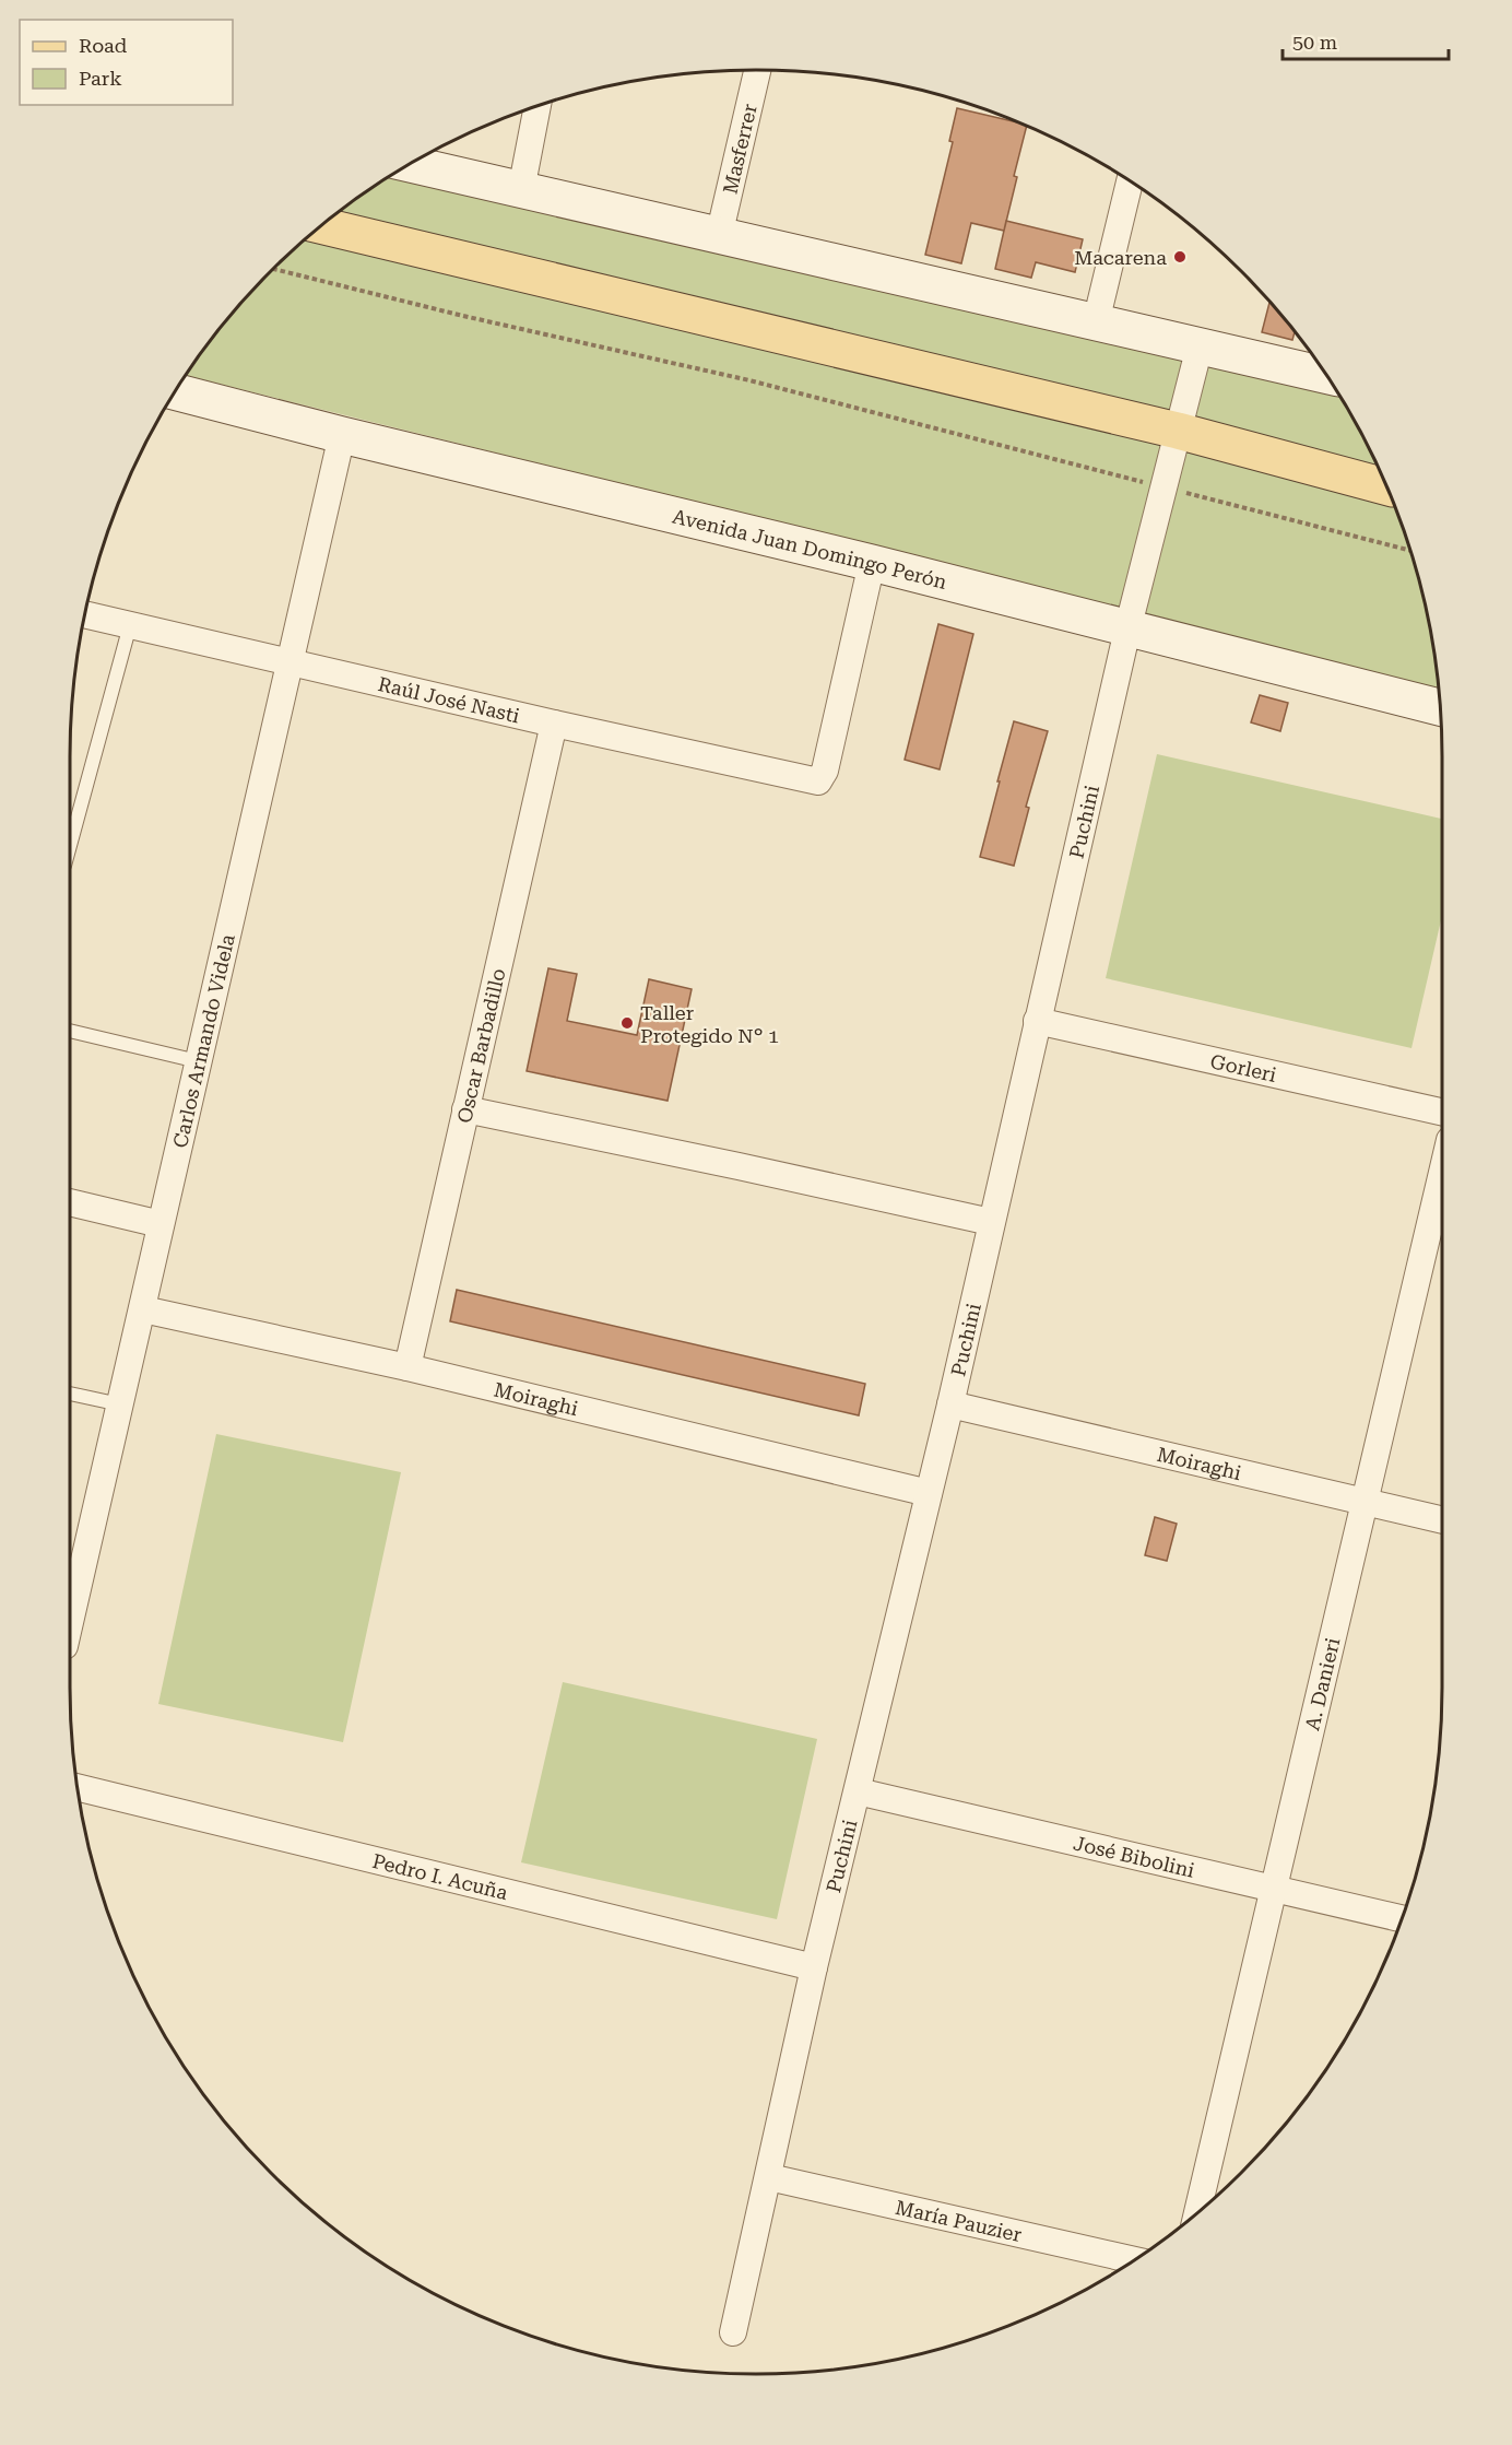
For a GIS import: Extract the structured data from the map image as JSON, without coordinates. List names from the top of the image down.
{
  "streets": {
    "main road": ["Avenida Juan Domingo Perón"],
    "street": [
      "Masferrer",
      "Raúl José Nasti",
      "Puchini",
      "Carlos Armando Videla",
      "Oscar Barbadillo",
      "Gorleri",
      "Moiraghi",
      "A. Danieri",
      "José Bibolini",
      "Pedro I. Acuña",
      "María Pauzier"
    ]
  },
  "crossings": [
    ["Avenida Juan Domingo Perón", "Raúl José Nasti"],
    ["Avenida Juan Domingo Perón", "Puchini"],
    ["Avenida Juan Domingo Perón", "Carlos Armando Videla"],
    ["Raúl José Nasti", "Carlos Armando Videla"],
    ["Raúl José Nasti", "Oscar Barbadillo"],
    ["Puchini", "Gorleri"],
    ["Puchini", "Moiraghi"],
    ["Puchini", "José Bibolini"],
    ["Puchini", "Pedro I. Acuña"],
    ["Puchini", "María Pauzier"],
    ["Carlos Armando Videla", "Moiraghi"],
    ["Oscar Barbadillo", "Moiraghi"],
    ["Moiraghi", "A. Danieri"],
    ["A. Danieri", "José Bibolini"]
  ],
  "places": ["Macarena", "Taller Protegido N° 1"],
  "legend": ["Road", "Park"],
  "scale_bar": "50 m"
}
